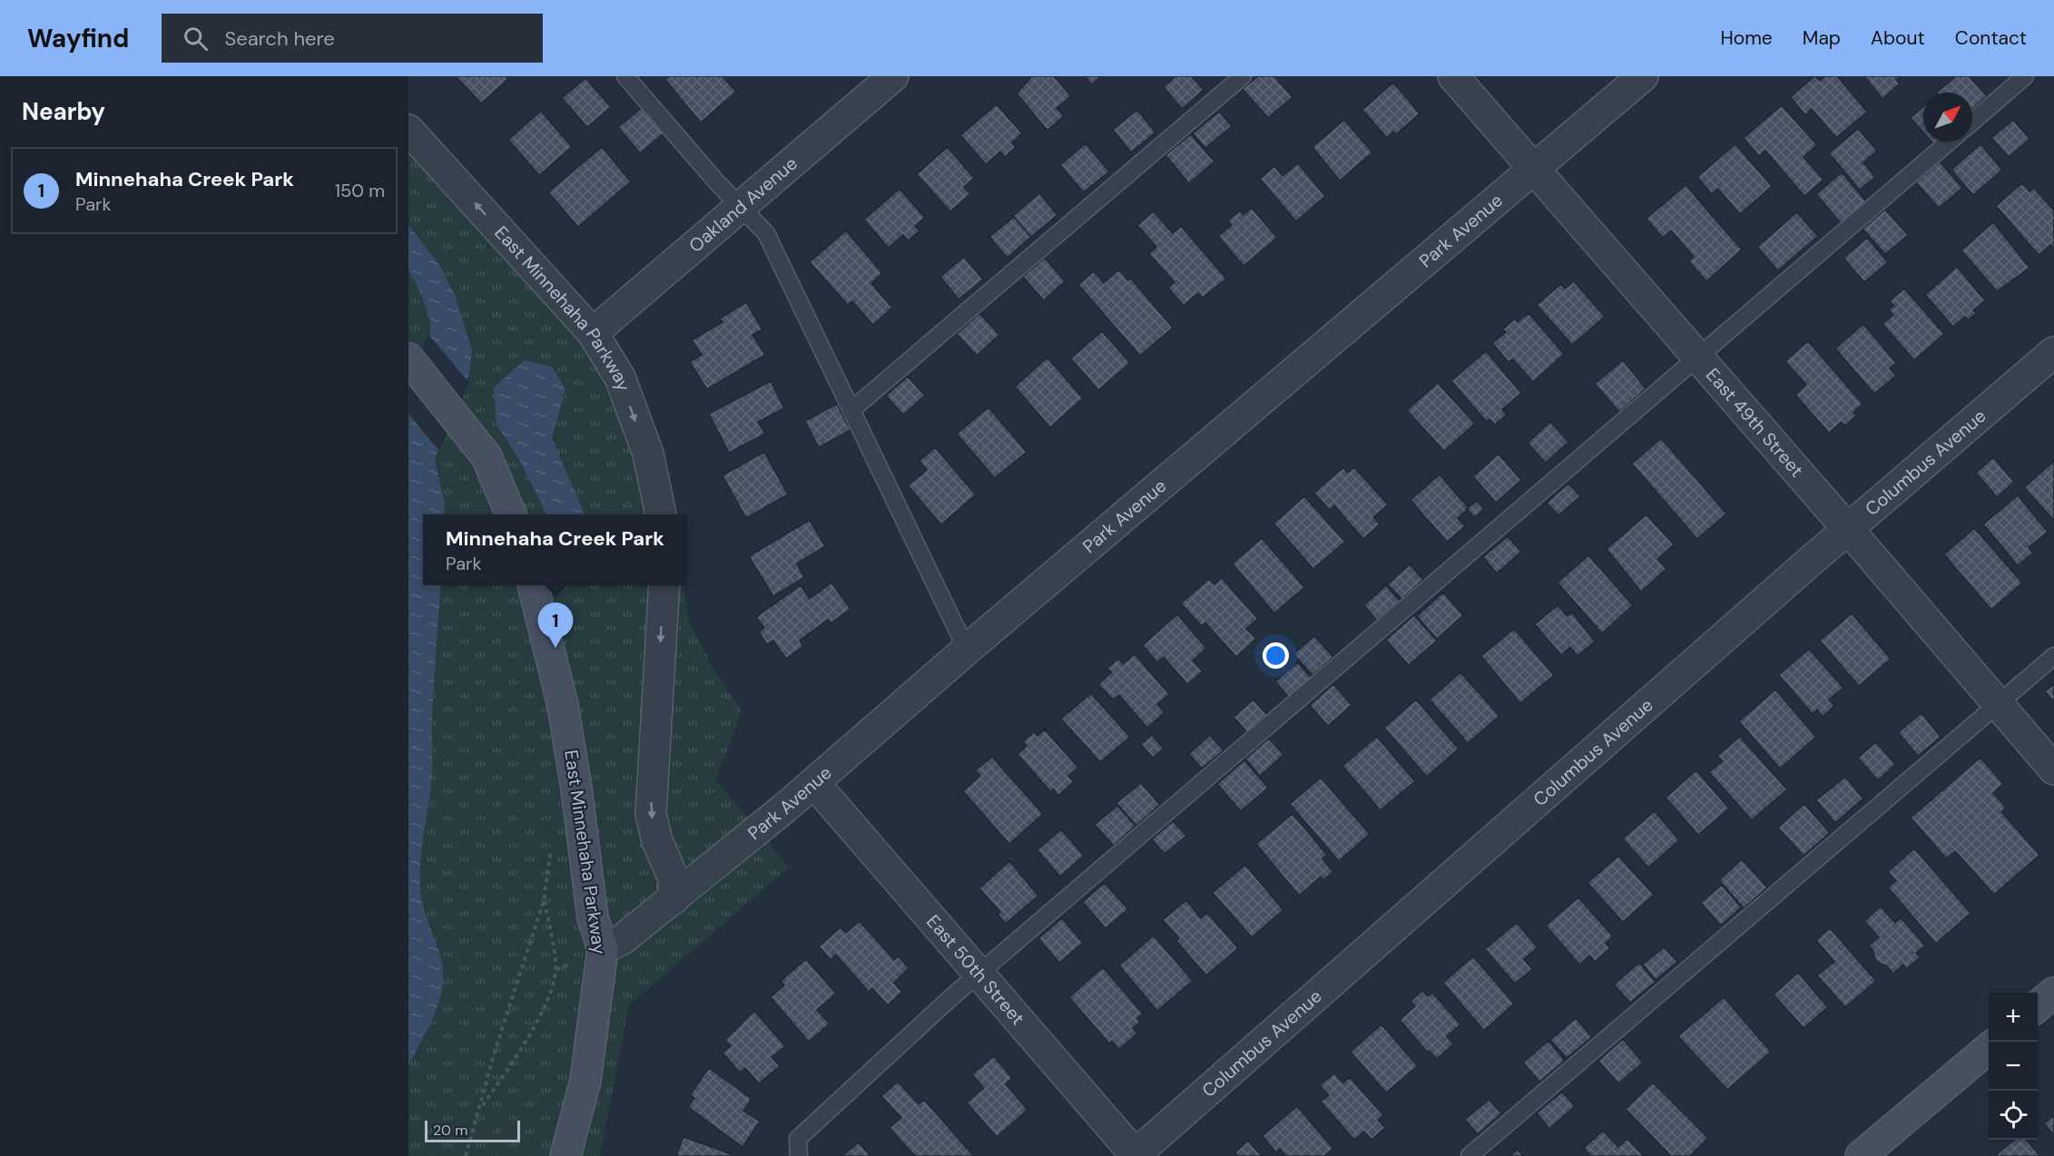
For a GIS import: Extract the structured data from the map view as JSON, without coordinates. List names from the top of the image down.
{
  "streets": {
    "street": [
      "Oakland Avenue",
      "Park Avenue",
      "East Minnehaha Parkway",
      "East 49th Street",
      "Columbus Avenue",
      "East 50th Street"
    ]
  },
  "crossings": [
    ["Oakland Avenue", "East Minnehaha Parkway"],
    ["Park Avenue", "East Minnehaha Parkway"],
    ["Park Avenue", "East 49th Street"],
    ["Park Avenue", "East 50th Street"],
    ["East 49th Street", "Columbus Avenue"],
    ["Columbus Avenue", "East 50th Street"]
  ],
  "scale_bar": "20 m",
  "north": "top right",
  "page": {
    "header": "Wayfind",
    "search": "Search here",
    "nav": [
      "Home",
      "Map",
      "About",
      "Contact"
    ],
    "heading": "Nearby",
    "list": [
      {
        "mark": "1",
        "name": "Minnehaha Creek Park",
        "note": "Park",
        "value": "150 m"
      }
    ],
    "popup": ["Minnehaha Creek Park", "Park"],
    "pins": "1",
    "map_buttons": ["+", "−"],
    "scale": "20 m"
  }
}
